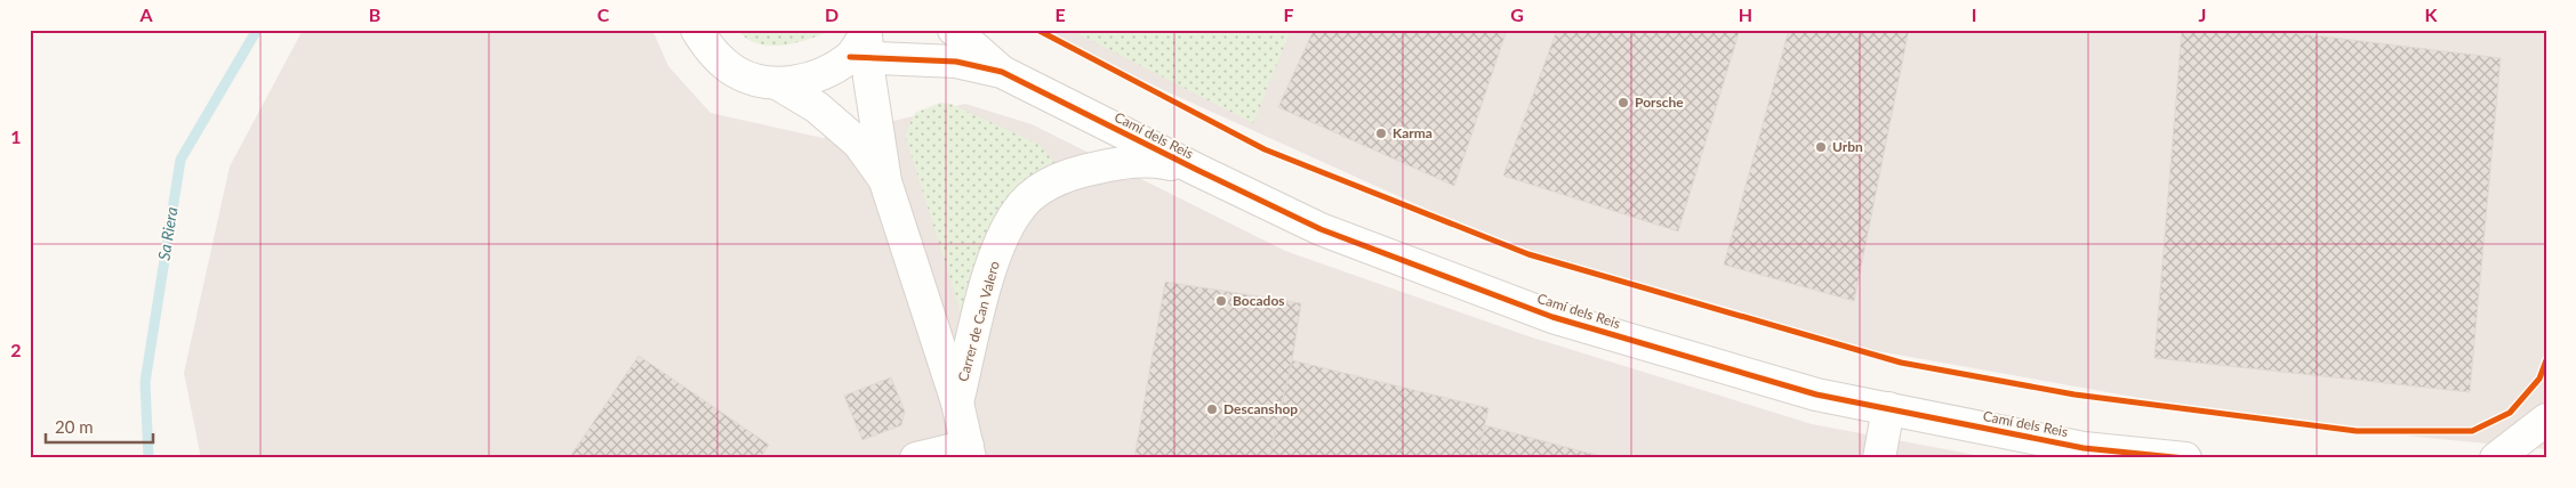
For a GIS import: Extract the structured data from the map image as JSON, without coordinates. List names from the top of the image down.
{
  "streets": {
    "street": ["Camí dels Reis", "Carrer de Can Valero"]
  },
  "crossings": [
    ["Camí dels Reis", "Carrer de Can Valero"]
  ],
  "water": ["Sa Riera"],
  "places": [
    "Porsche",
    "Karma",
    "Urbn",
    "Bocados",
    "Descanshop"
  ],
  "scale_bar": "20 m",
  "grid": {
    "columns": [
      "A",
      "B",
      "C",
      "D",
      "E",
      "F",
      "G",
      "H",
      "I",
      "J",
      "K"
    ],
    "rows": ["1", "2"]
  }
}
